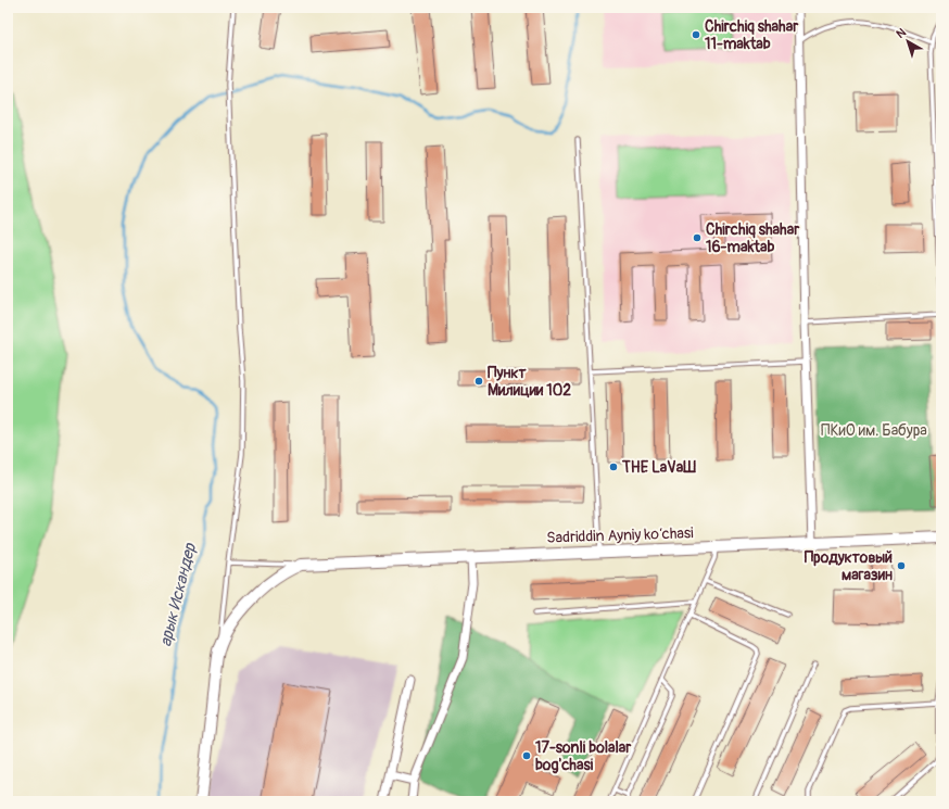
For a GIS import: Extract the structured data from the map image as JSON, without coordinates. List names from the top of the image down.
{
  "streets": {
    "street": ["Sadriddin Ayniy ko‘chasi"]
  },
  "water": ["арык Искандер"],
  "parks": ["ПКиО им. Бабура"],
  "places": [
    "Chirchiq shahar 11-maktab",
    "Chirchiq shahar 16-maktab",
    "Пункт Милиции 102",
    "THE LaVaШ",
    "Продуктовый магазин",
    "17-sonli bolalar bog'chasi"
  ],
  "north": "top left"
}
